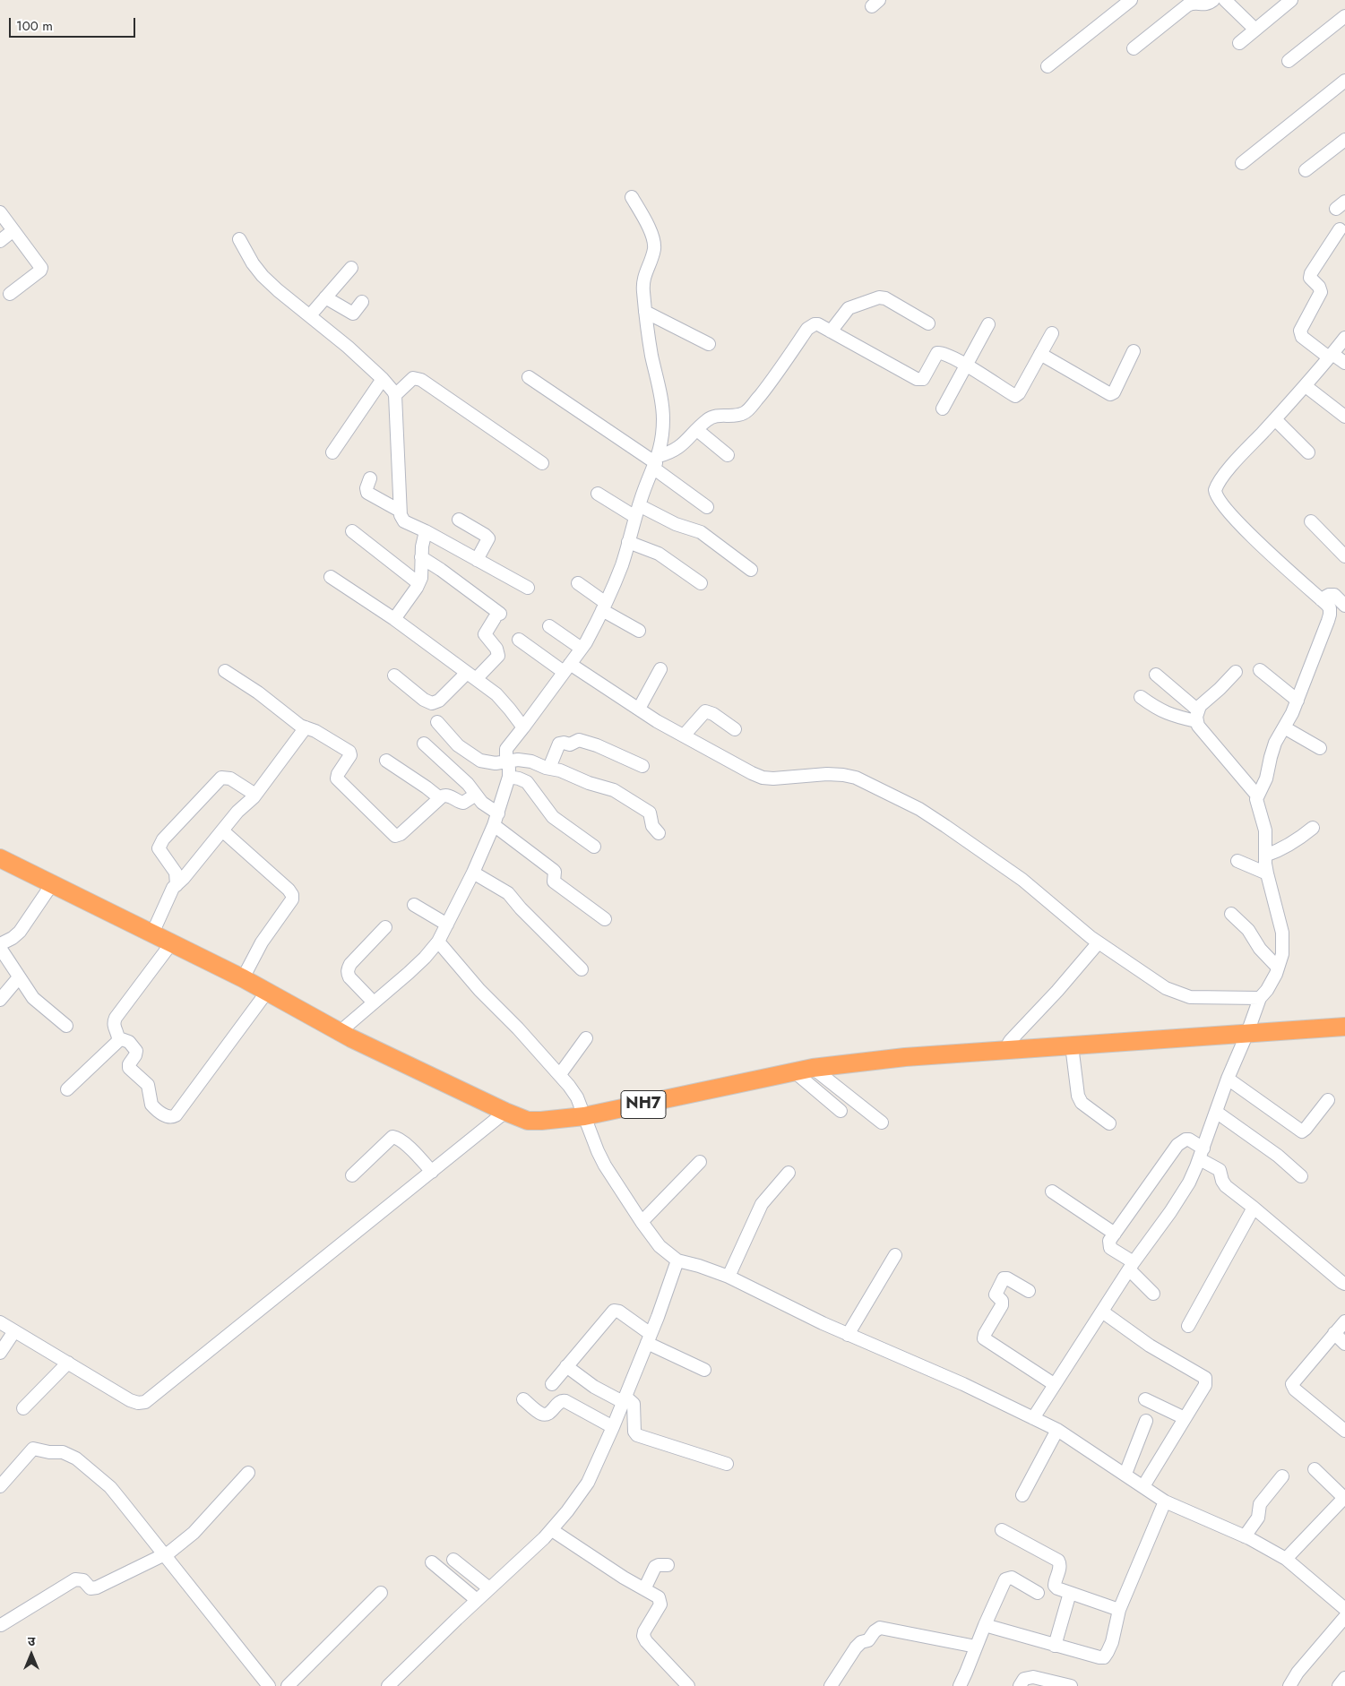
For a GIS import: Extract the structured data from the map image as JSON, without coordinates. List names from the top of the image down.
{
  "streets": {
    "highway": ["NH7"]
  },
  "scale_bar": "100 m",
  "north": "top"
}
